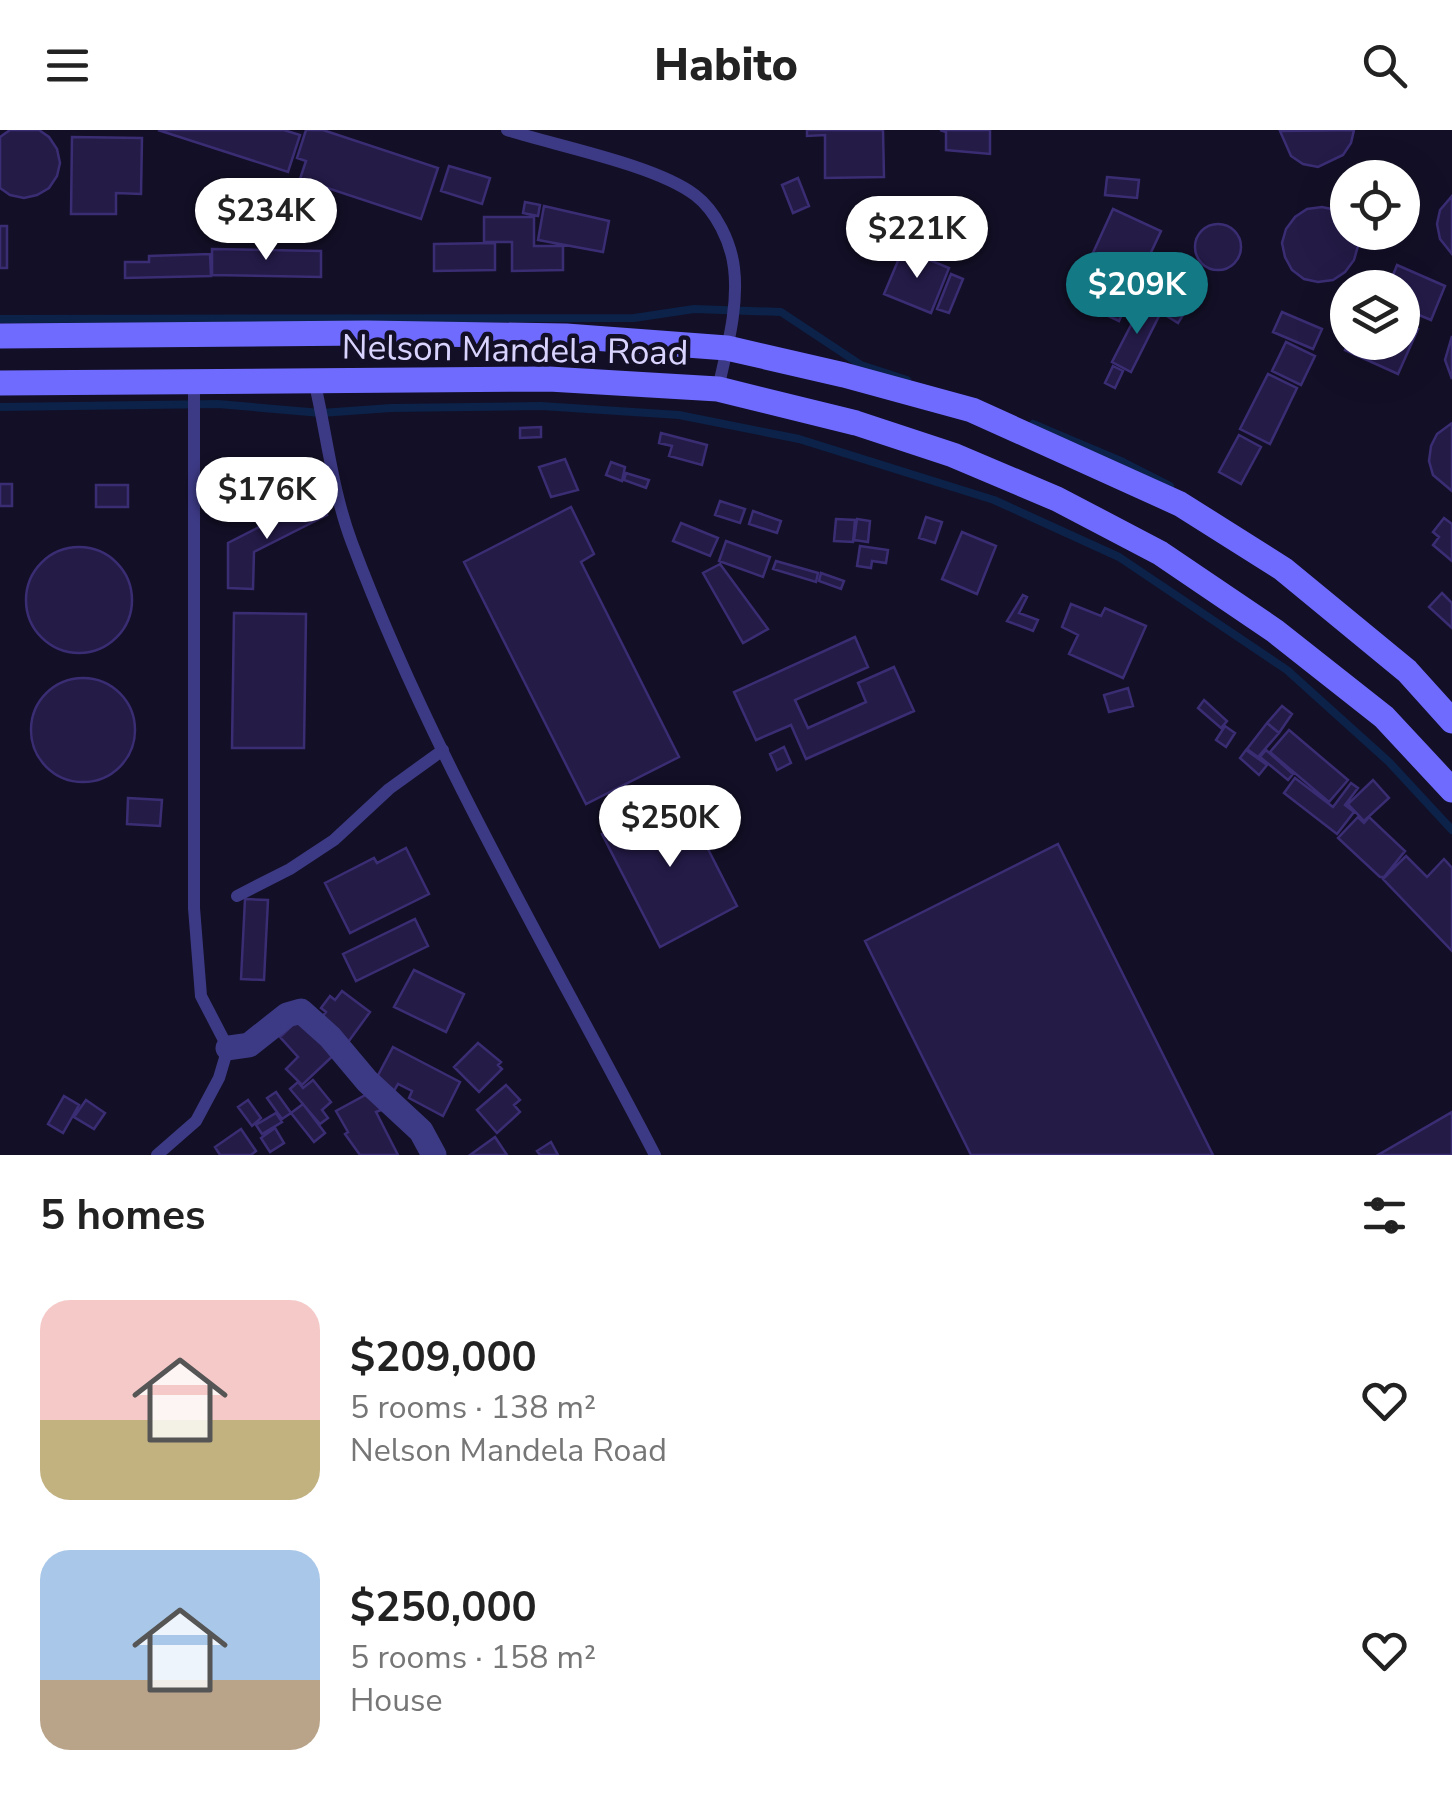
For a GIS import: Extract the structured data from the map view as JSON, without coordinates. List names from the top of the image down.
{
  "streets": {
    "main road": ["Nelson Mandela Road"]
  },
  "page": {
    "header": "Habito",
    "price": [
      "$234K",
      "$221K",
      "$209K",
      "$176K",
      "$250K"
    ],
    "heading": "5 homes",
    "list": [
      {
        "name": "$209,000",
        "note": "5 rooms · 138 m² · Nelson Mandela Road"
      },
      {
        "name": "$250,000",
        "note": "5 rooms · 158 m² · House"
      }
    ]
  }
}
